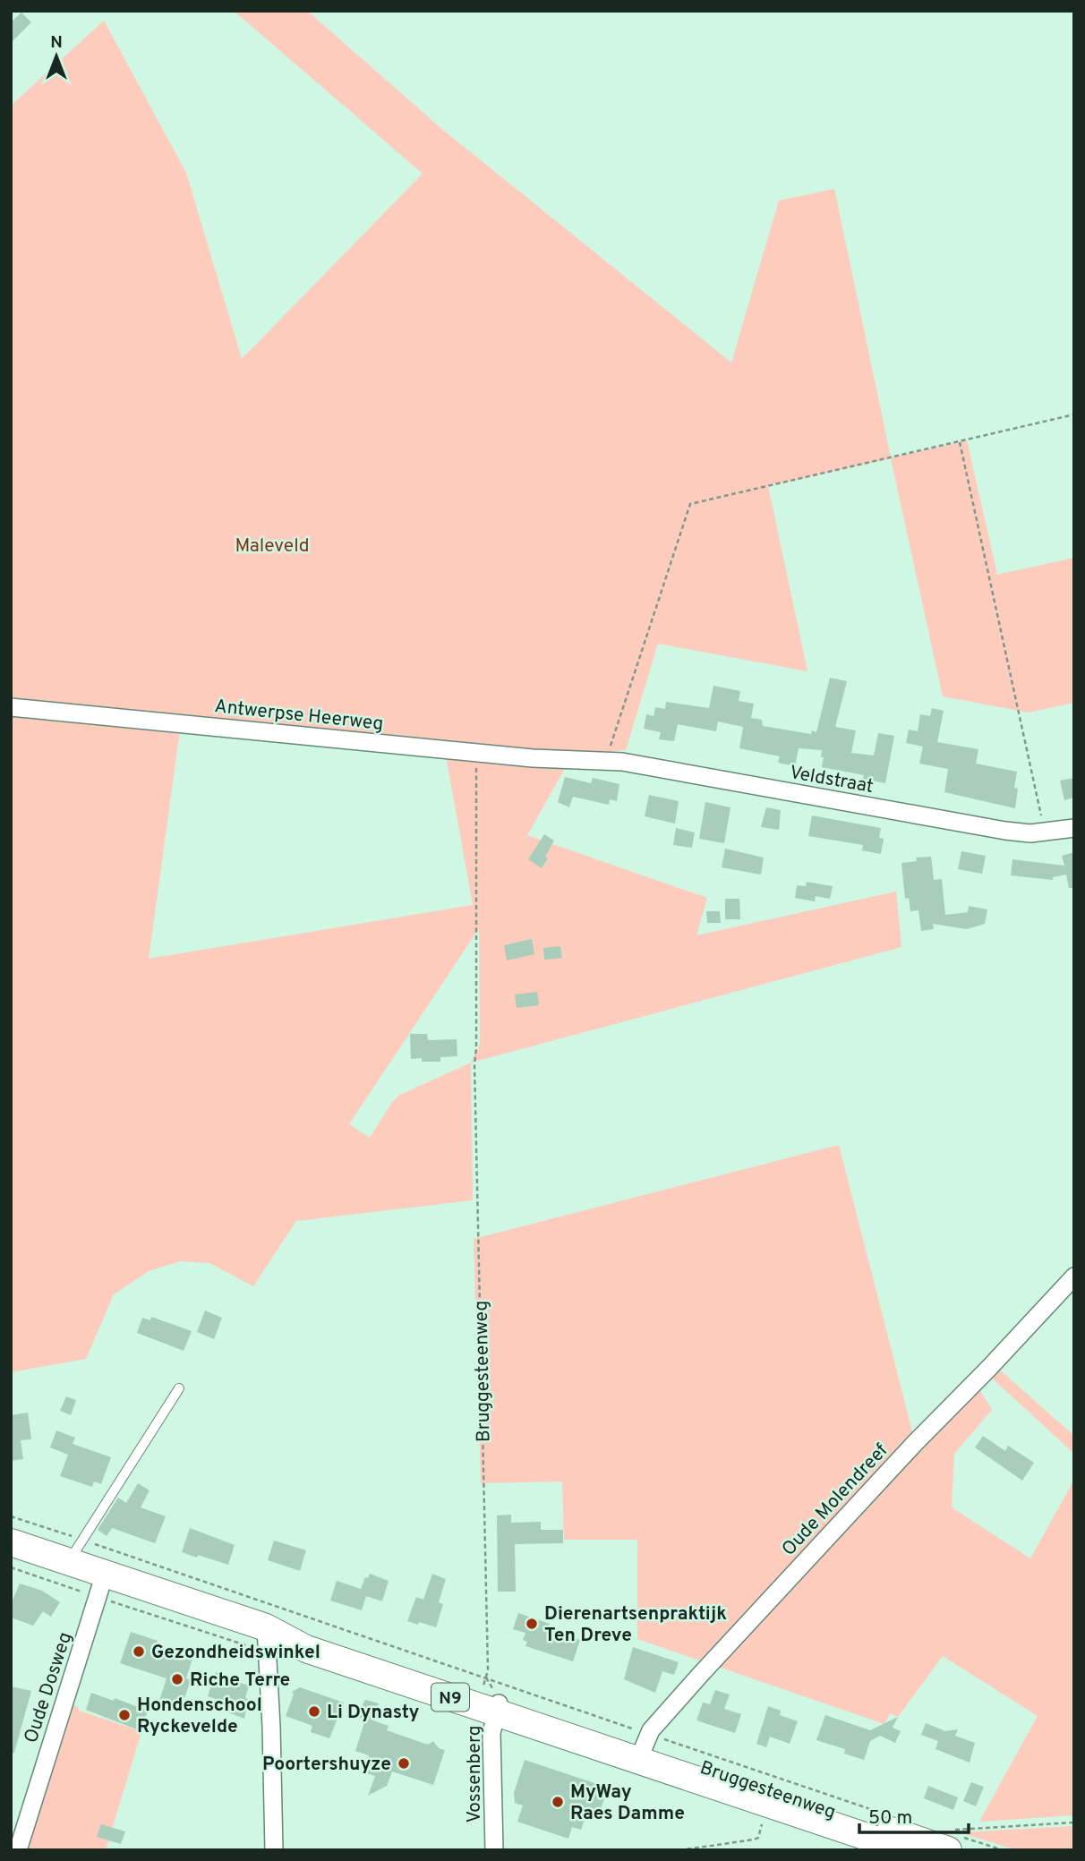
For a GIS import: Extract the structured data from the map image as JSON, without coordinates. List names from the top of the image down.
{
  "streets": {
    "main road": ["Bruggesteenweg", "N9"],
    "street": [
      "Antwerpse Heerweg",
      "Veldstraat",
      "Oude Molendreef",
      "Oude Dosweg",
      "Vossenberg"
    ]
  },
  "crossings": [
    ["Antwerpse Heerweg", "Veldstraat"],
    ["Antwerpse Heerweg", "Bruggesteenweg"],
    ["Bruggesteenweg", "Oude Molendreef"],
    ["Bruggesteenweg", "Oude Dosweg"],
    ["Bruggesteenweg", "N9"],
    ["Bruggesteenweg", "Vossenberg"]
  ],
  "parks": ["Maleveld"],
  "places": [
    "Dierenartsenpraktijk Ten Dreve",
    "Gezondheidswinkel",
    "Riche Terre",
    "Li Dynasty",
    "Hondenschool Ryckevelde",
    "Poortershuyze",
    "MyWay Raes Damme"
  ],
  "scale_bar": "50 m",
  "north": "top"
}
